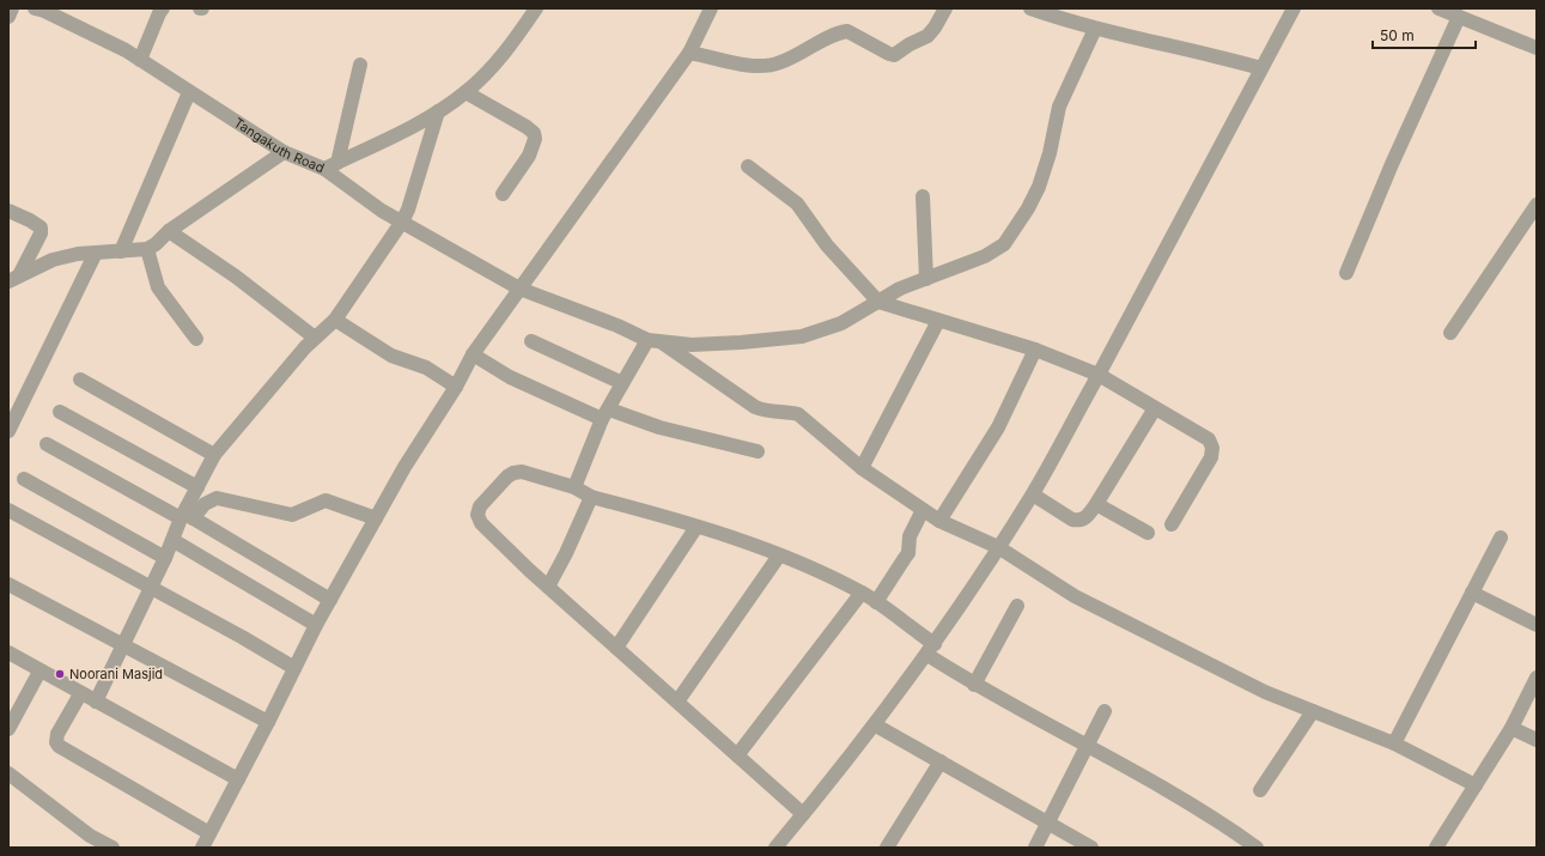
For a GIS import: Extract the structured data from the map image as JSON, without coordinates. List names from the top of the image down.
{
  "streets": {
    "street": ["Tangakuth Road"]
  },
  "places": ["Noorani Masjid"],
  "scale_bar": "50 m"
}
